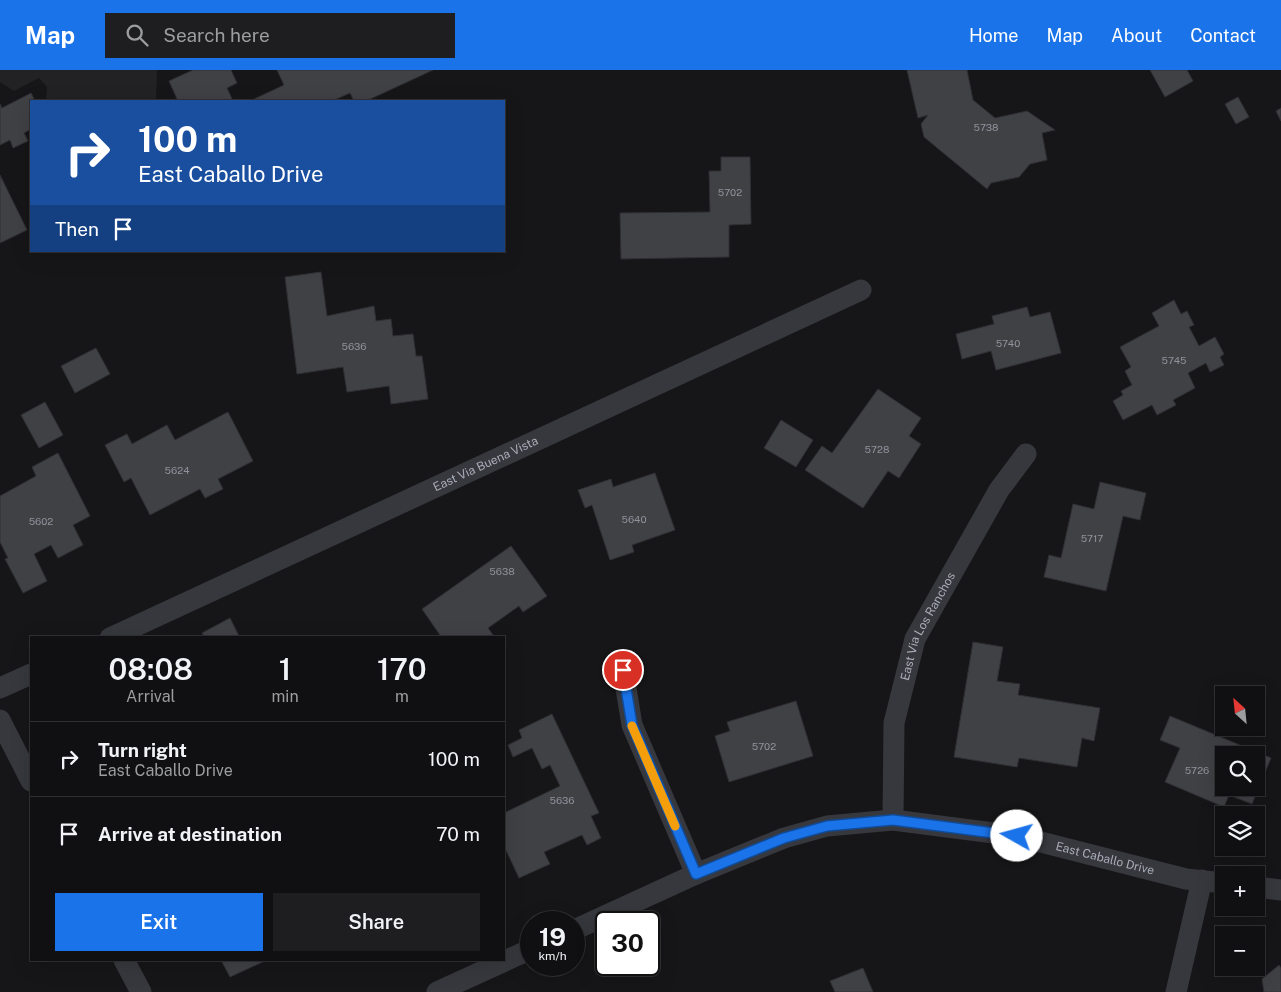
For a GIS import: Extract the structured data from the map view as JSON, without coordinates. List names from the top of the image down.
{
  "streets": {
    "street": ["East Via Buena Vista", "East Via Los Ranchos", "East Caballo Drive"]
  },
  "crossings": [
    ["East Via Los Ranchos", "East Caballo Drive"]
  ],
  "house_numbers": [
    "5738",
    "5702",
    "5740",
    "5636",
    "5745",
    "5728",
    "5624",
    "5640",
    "5602",
    "5717",
    "5638",
    "5702",
    "5726",
    "5636"
  ],
  "north": "top left",
  "page": {
    "header": "Map",
    "search": "Search here",
    "nav": [
      "Home",
      "Map",
      "About",
      "Contact"
    ],
    "turn": ["100 m", "East Caballo Drive"],
    "then": "Then",
    "eta": [
      "08:08",
      "Arrival",
      "1",
      "min",
      "170",
      "m"
    ],
    "map_buttons": ["+", "−"],
    "list": [
      {
        "name": "Turn right",
        "note": "East Caballo Drive",
        "value": "100 m"
      },
      {
        "name": "Arrive at destination",
        "value": "70 m"
      }
    ],
    "buttons": ["Exit", "Share"],
    "speed": "19 km/h",
    "limit": "30"
  }
}
